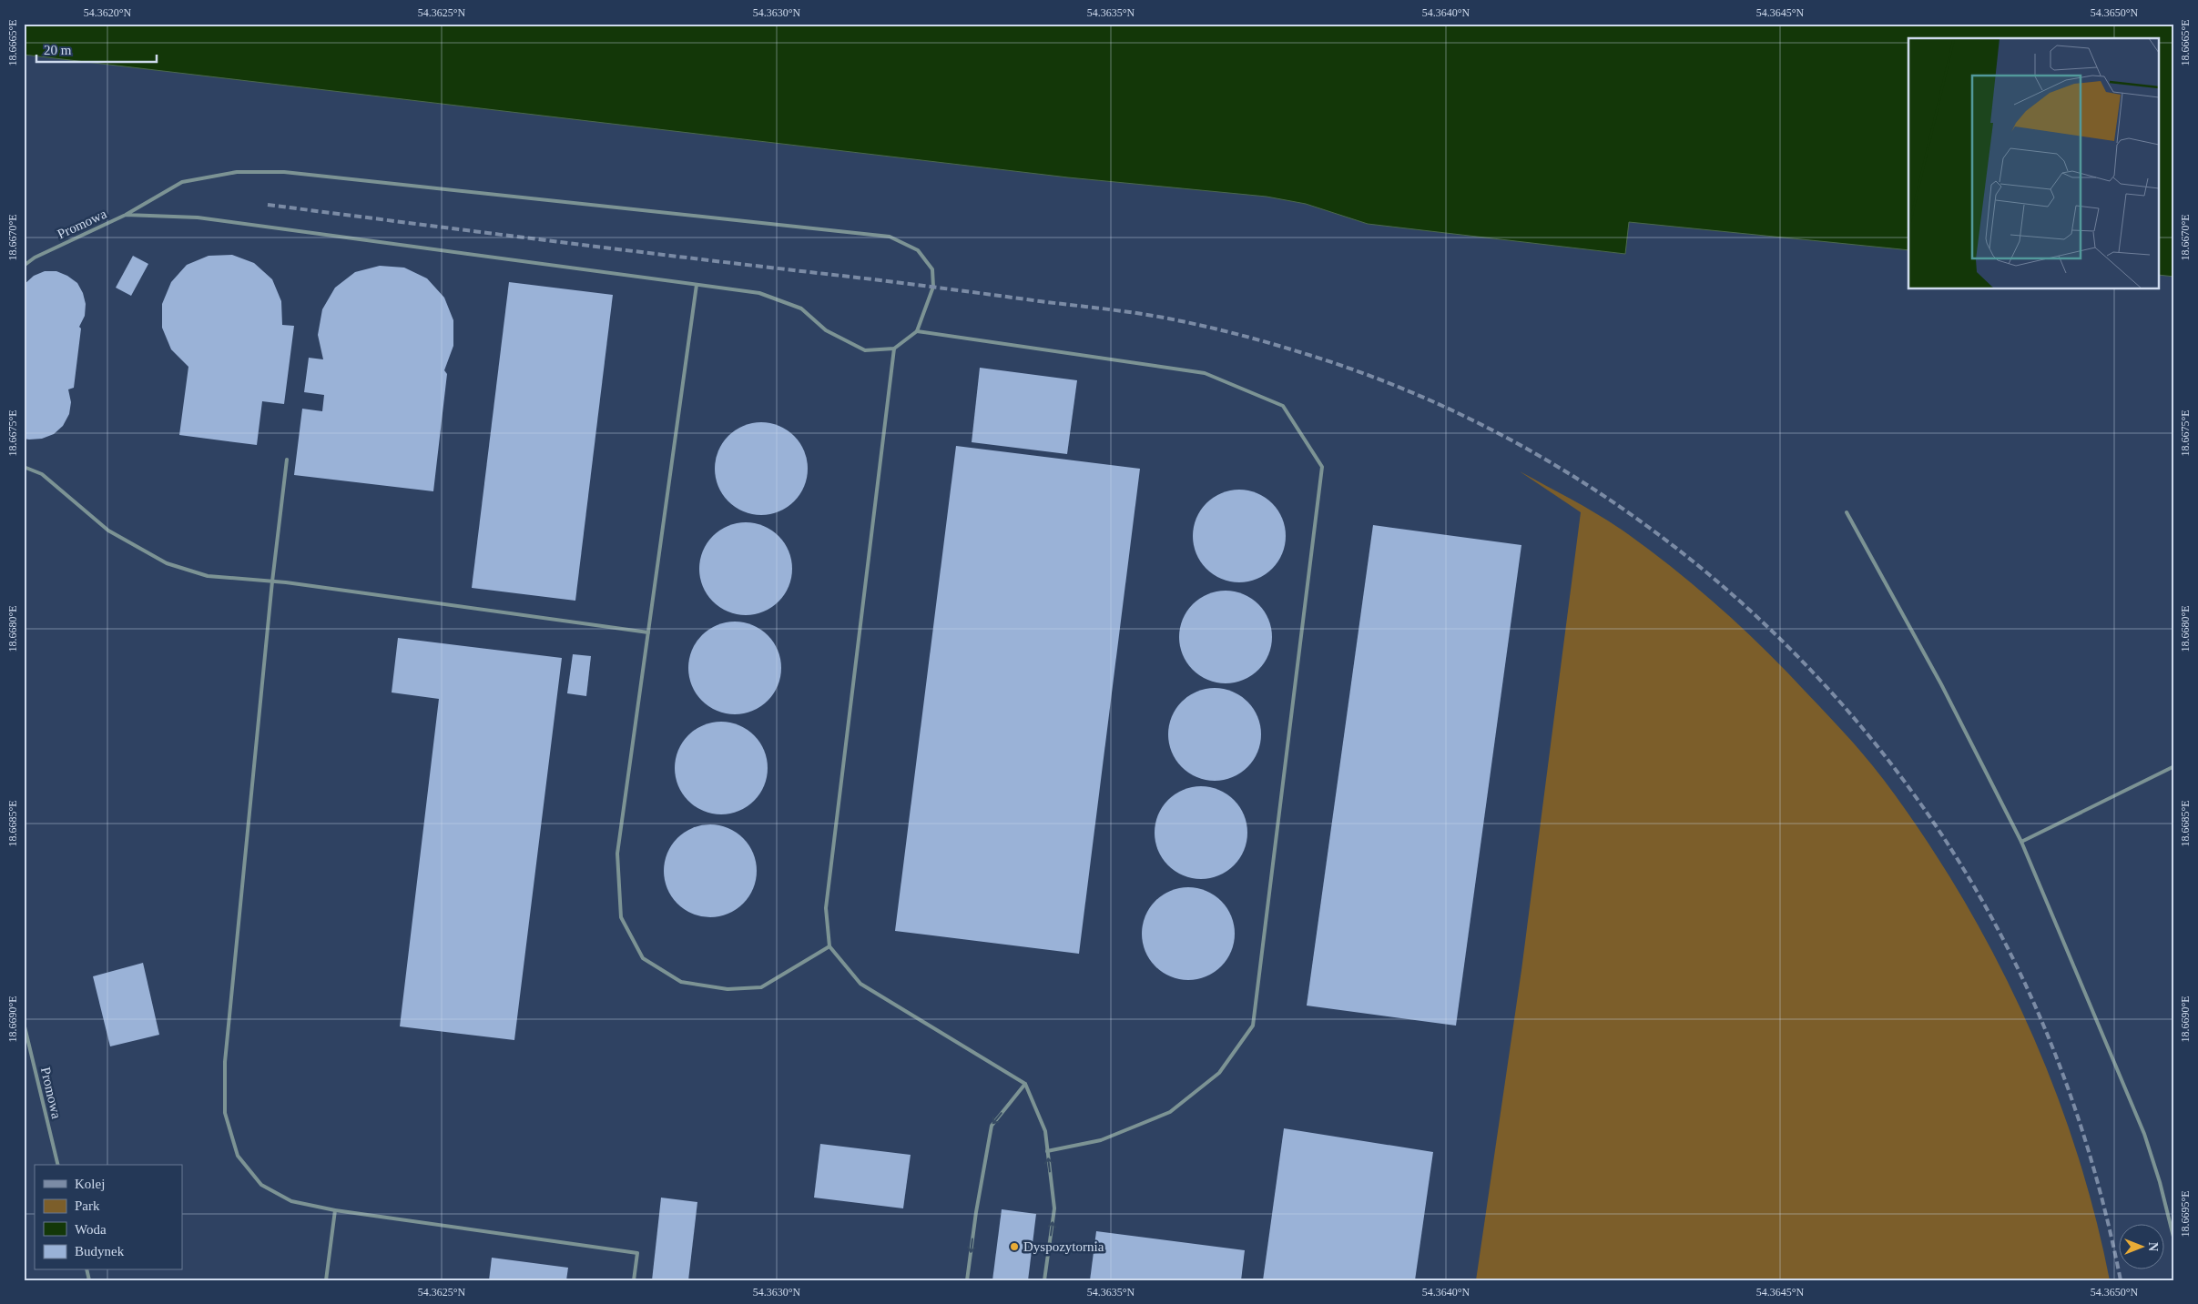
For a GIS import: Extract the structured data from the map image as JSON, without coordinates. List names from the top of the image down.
{
  "streets": {
    "lane": ["Promowa"]
  },
  "places": ["Dyspozytornia"],
  "legend": [
    "Kolej",
    "Park",
    "Woda",
    "Budynek"
  ],
  "scale_bar": "20 m",
  "north": "right",
  "coordinates": [
    "54.3620°N",
    "54.3625°N",
    "54.3630°N",
    "54.3635°N",
    "54.3640°N",
    "54.3645°N",
    "54.3650°N",
    "18.6665°E",
    "18.6670°E",
    "18.6675°E",
    "18.6680°E",
    "18.6685°E",
    "18.6690°E",
    "18.6695°E"
  ]
}
